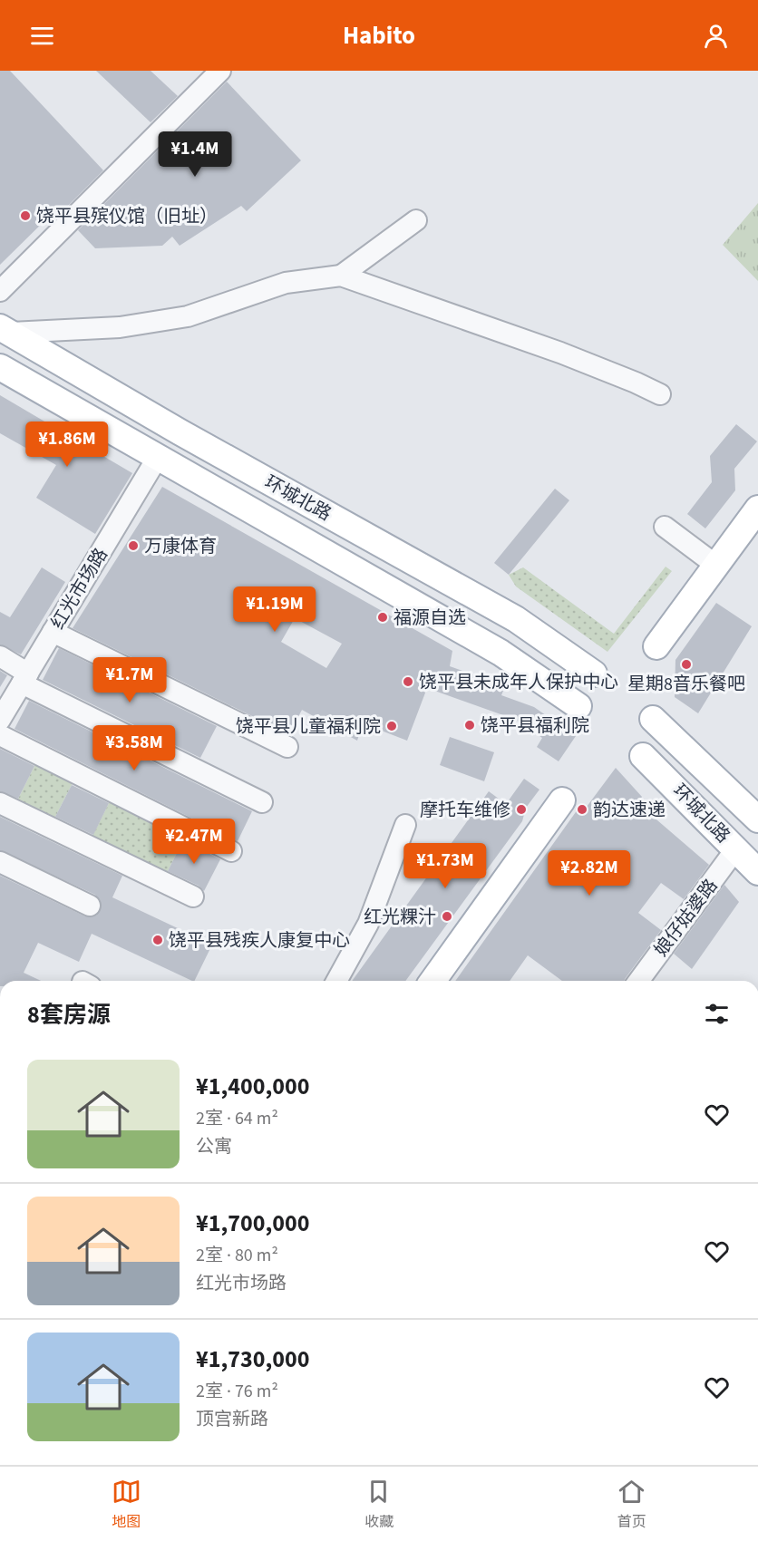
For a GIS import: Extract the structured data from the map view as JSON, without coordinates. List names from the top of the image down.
{
  "streets": {
    "main road": ["环城北路"],
    "street": ["红光市场路", "娘仔姑婆路"]
  },
  "crossings": [
    ["环城北路", "红光市场路"],
    ["环城北路", "娘仔姑婆路"]
  ],
  "places": [
    "饶平县殡仪馆（旧址）",
    "万康体育",
    "福源自选",
    "星期8音乐餐吧",
    "饶平县未成年人保护中心",
    "饶平县福利院",
    "饶平县儿童福利院",
    "摩托车维修",
    "韵达速递",
    "红光粿汁",
    "饶平县残疾人康复中心"
  ],
  "page": {
    "header": "Habito",
    "price": [
      "¥1.4M",
      "¥1.86M",
      "¥1.19M",
      "¥1.7M",
      "¥3.58M",
      "¥2.47M",
      "¥1.73M",
      "¥2.82M"
    ],
    "heading": "8套房源",
    "list": [
      {
        "name": "¥1,400,000",
        "note": "2室 · 64 m² · 公寓"
      },
      {
        "name": "¥1,700,000",
        "note": "2室 · 80 m² · 红光市场路"
      },
      {
        "name": "¥1,730,000",
        "note": "2室 · 76 m² · 顶宫新路"
      }
    ],
    "tabs": ["地图", "收藏", "首页"]
  }
}
